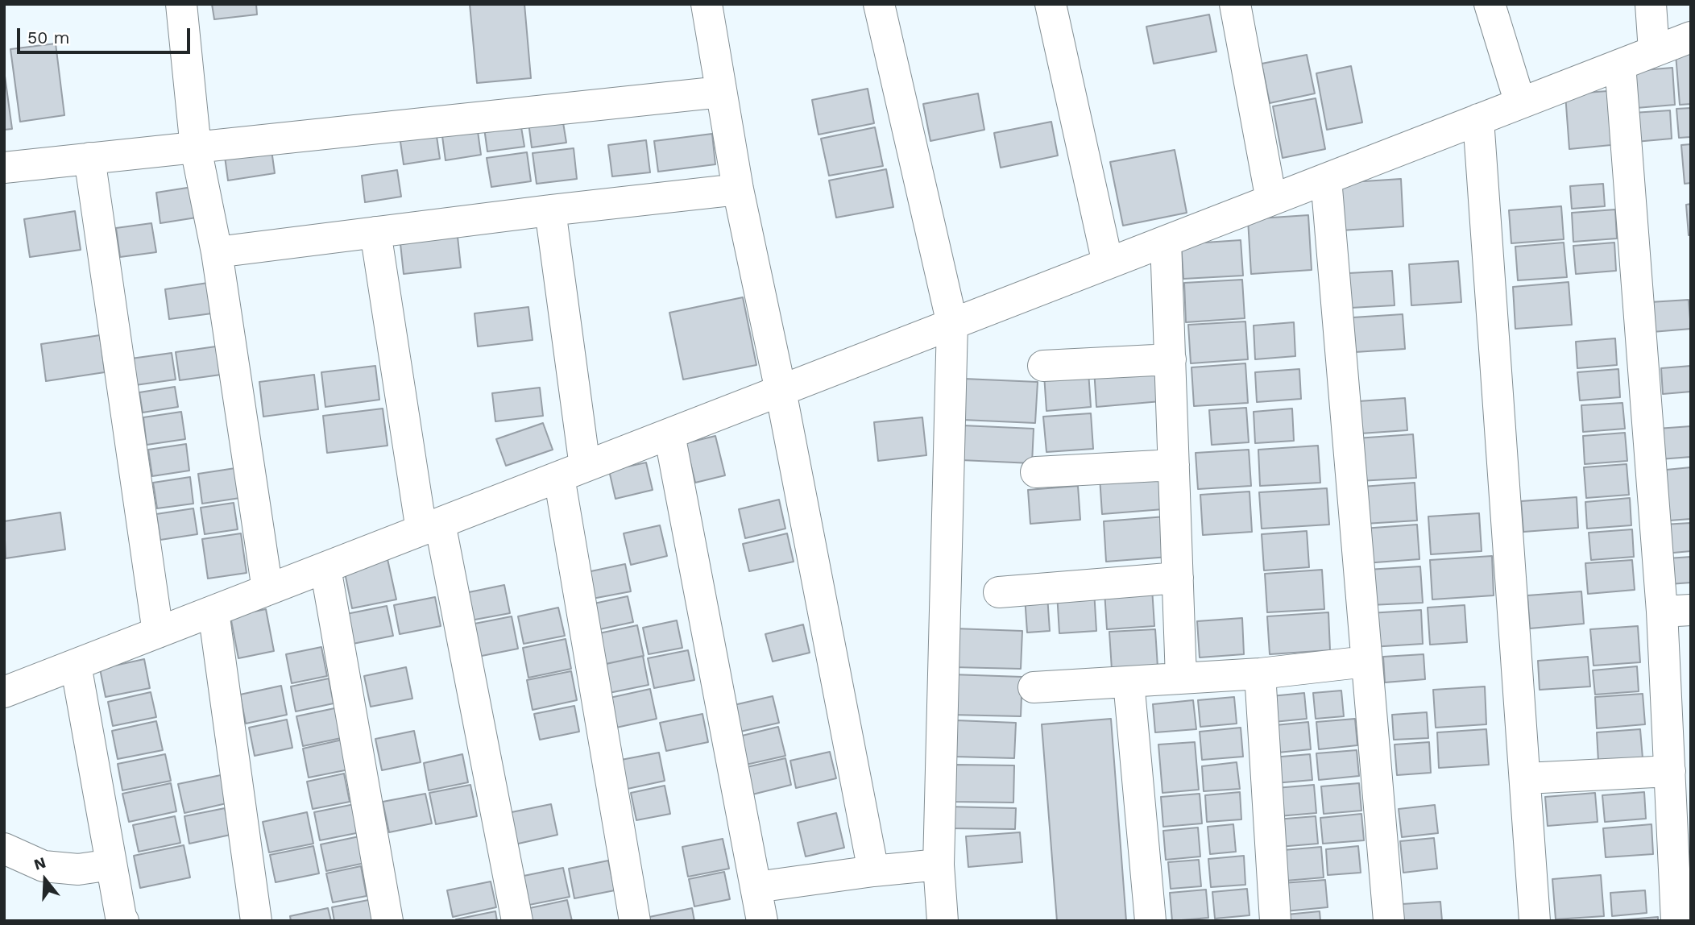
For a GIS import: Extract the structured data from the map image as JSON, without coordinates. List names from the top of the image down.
{
  "scale_bar": "50 m",
  "north": "top"
}
